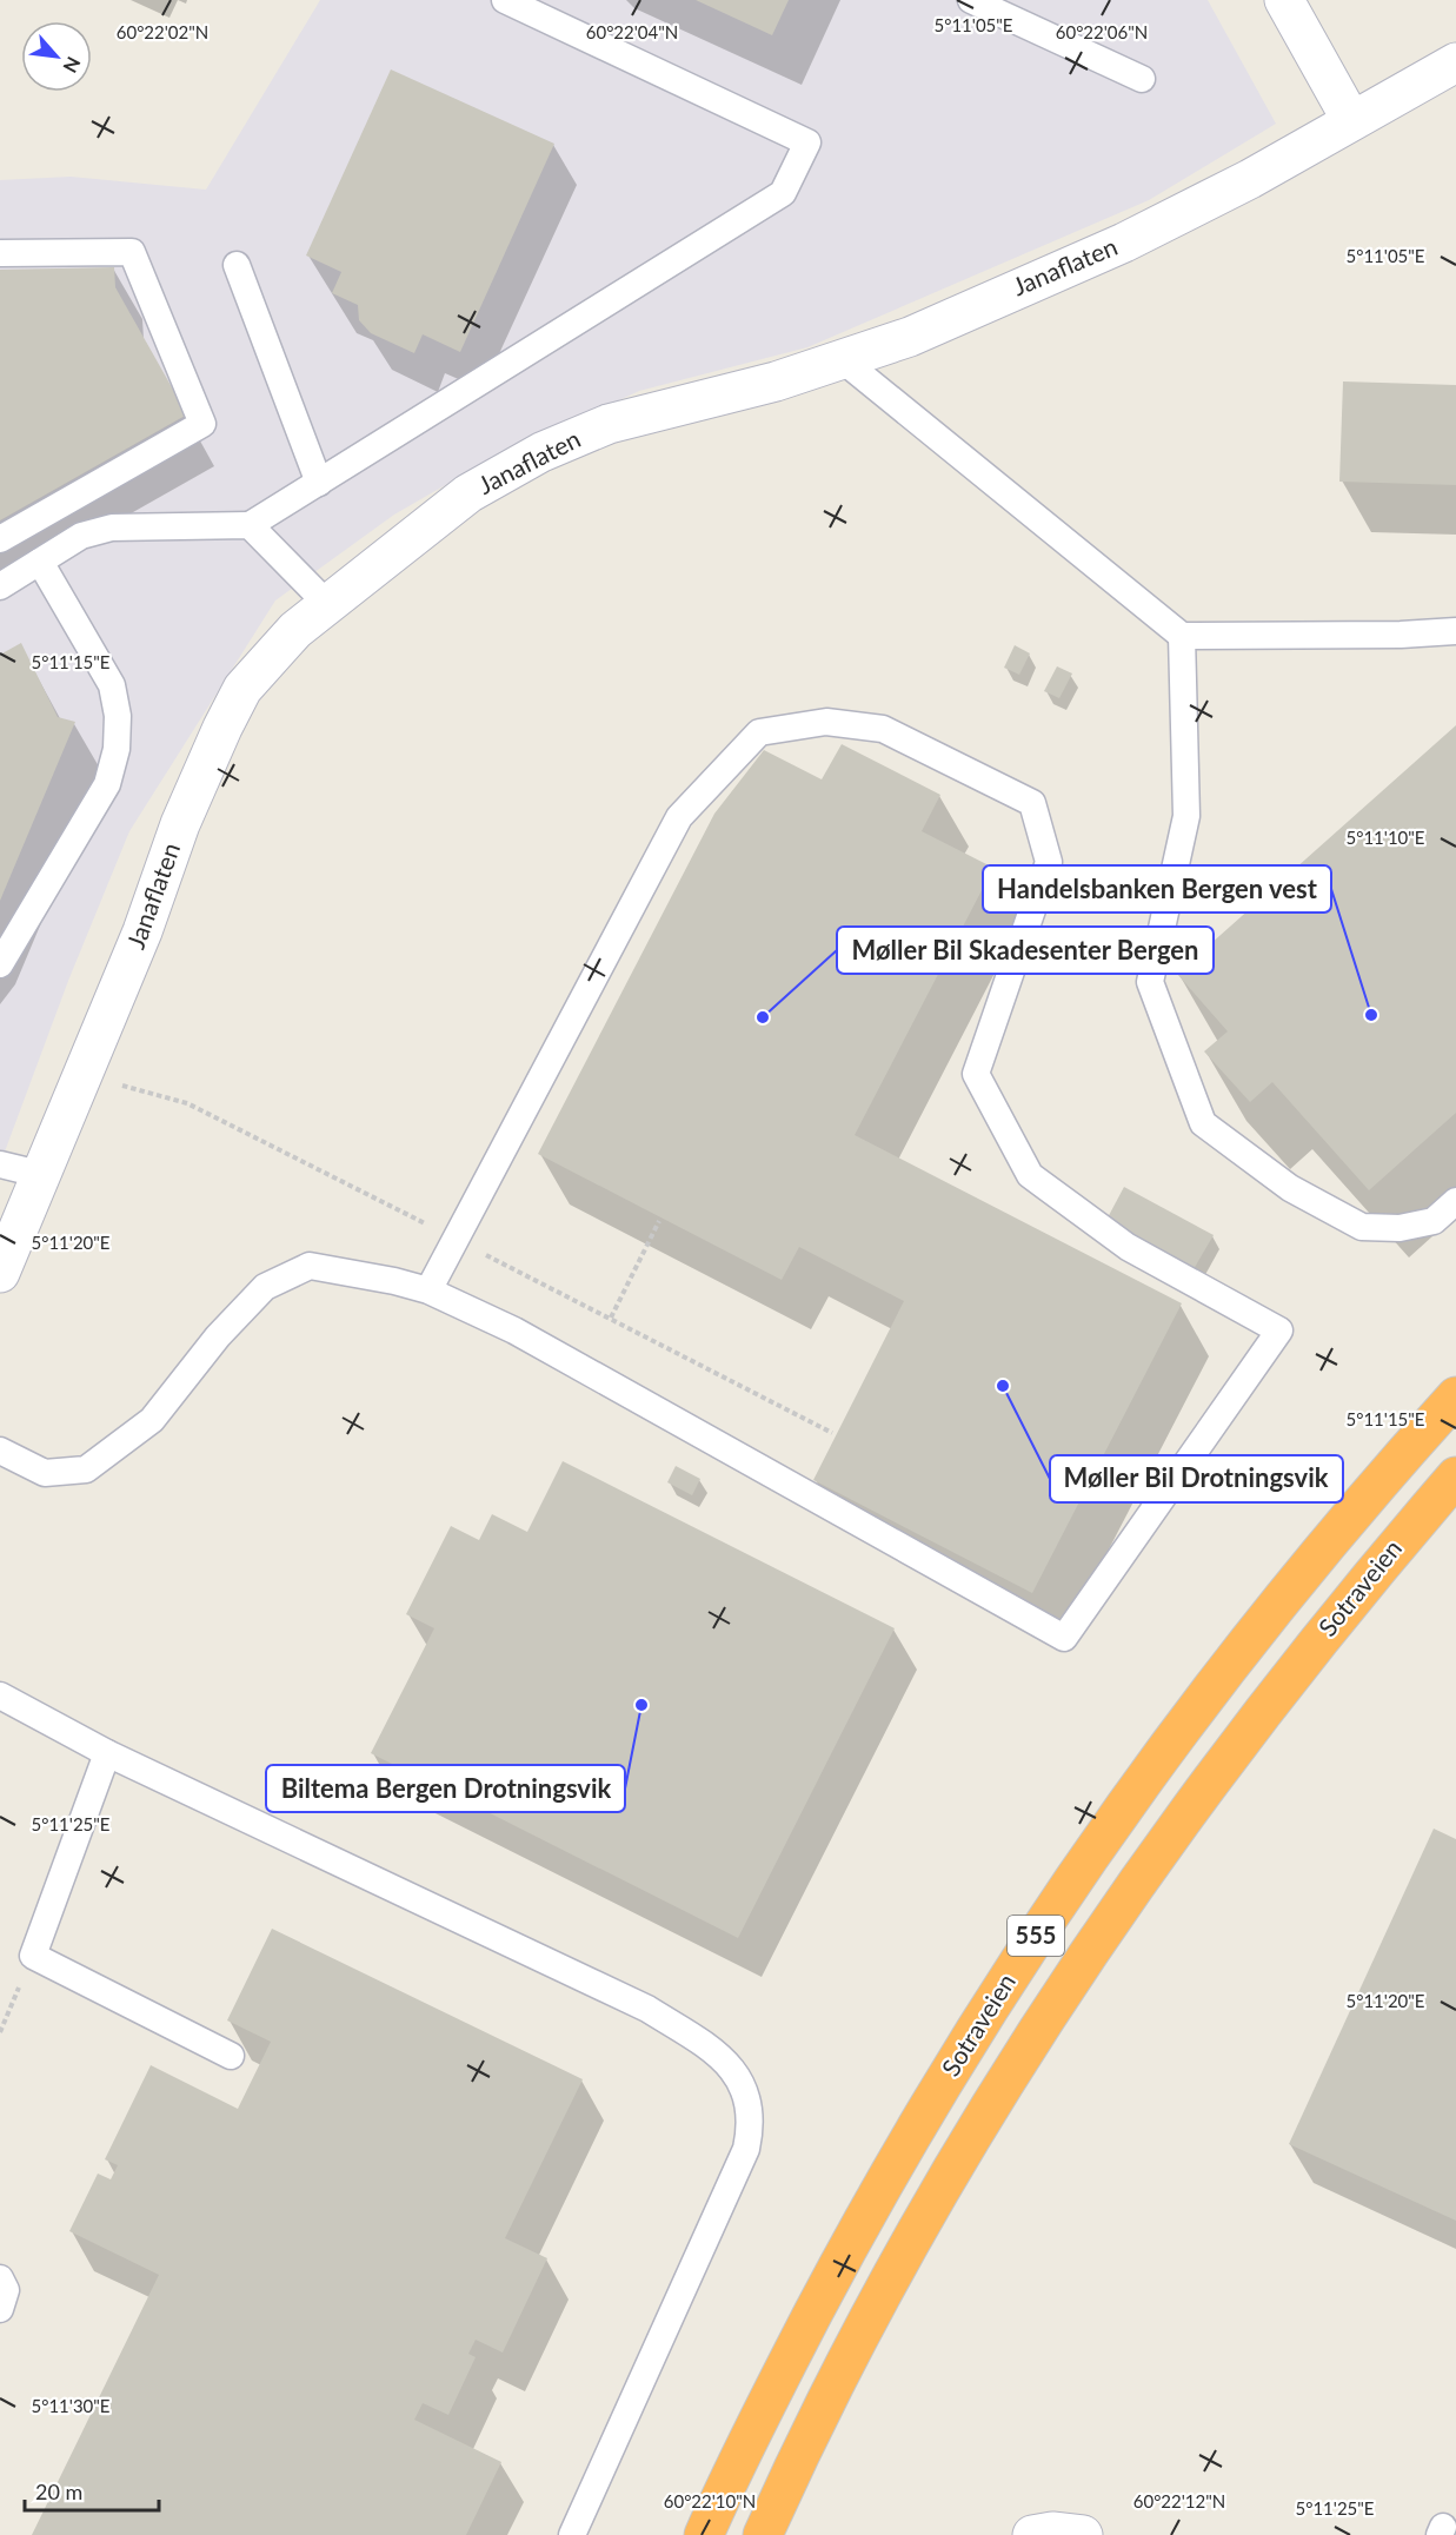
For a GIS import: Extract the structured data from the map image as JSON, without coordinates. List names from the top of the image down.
{
  "streets": {
    "highway": ["Sotraveien", "555"],
    "street": ["Janaflaten"]
  },
  "places": [
    "Handelsbanken Bergen vest",
    "Møller Bil Skadesenter Bergen",
    "Møller Bil Drotningsvik",
    "Biltema Bergen Drotningsvik"
  ],
  "scale_bar": "20 m",
  "north": "bottom right",
  "coordinates": [
    "5°11'05\"E",
    "60°22'02\"N",
    "60°22'04\"N",
    "60°22'06\"N",
    "5°11'15\"E",
    "5°11'10\"E",
    "5°11'20\"E",
    "5°11'25\"E",
    "5°11'30\"E",
    "60°22'10\"N",
    "60°22'12\"N"
  ]
}
